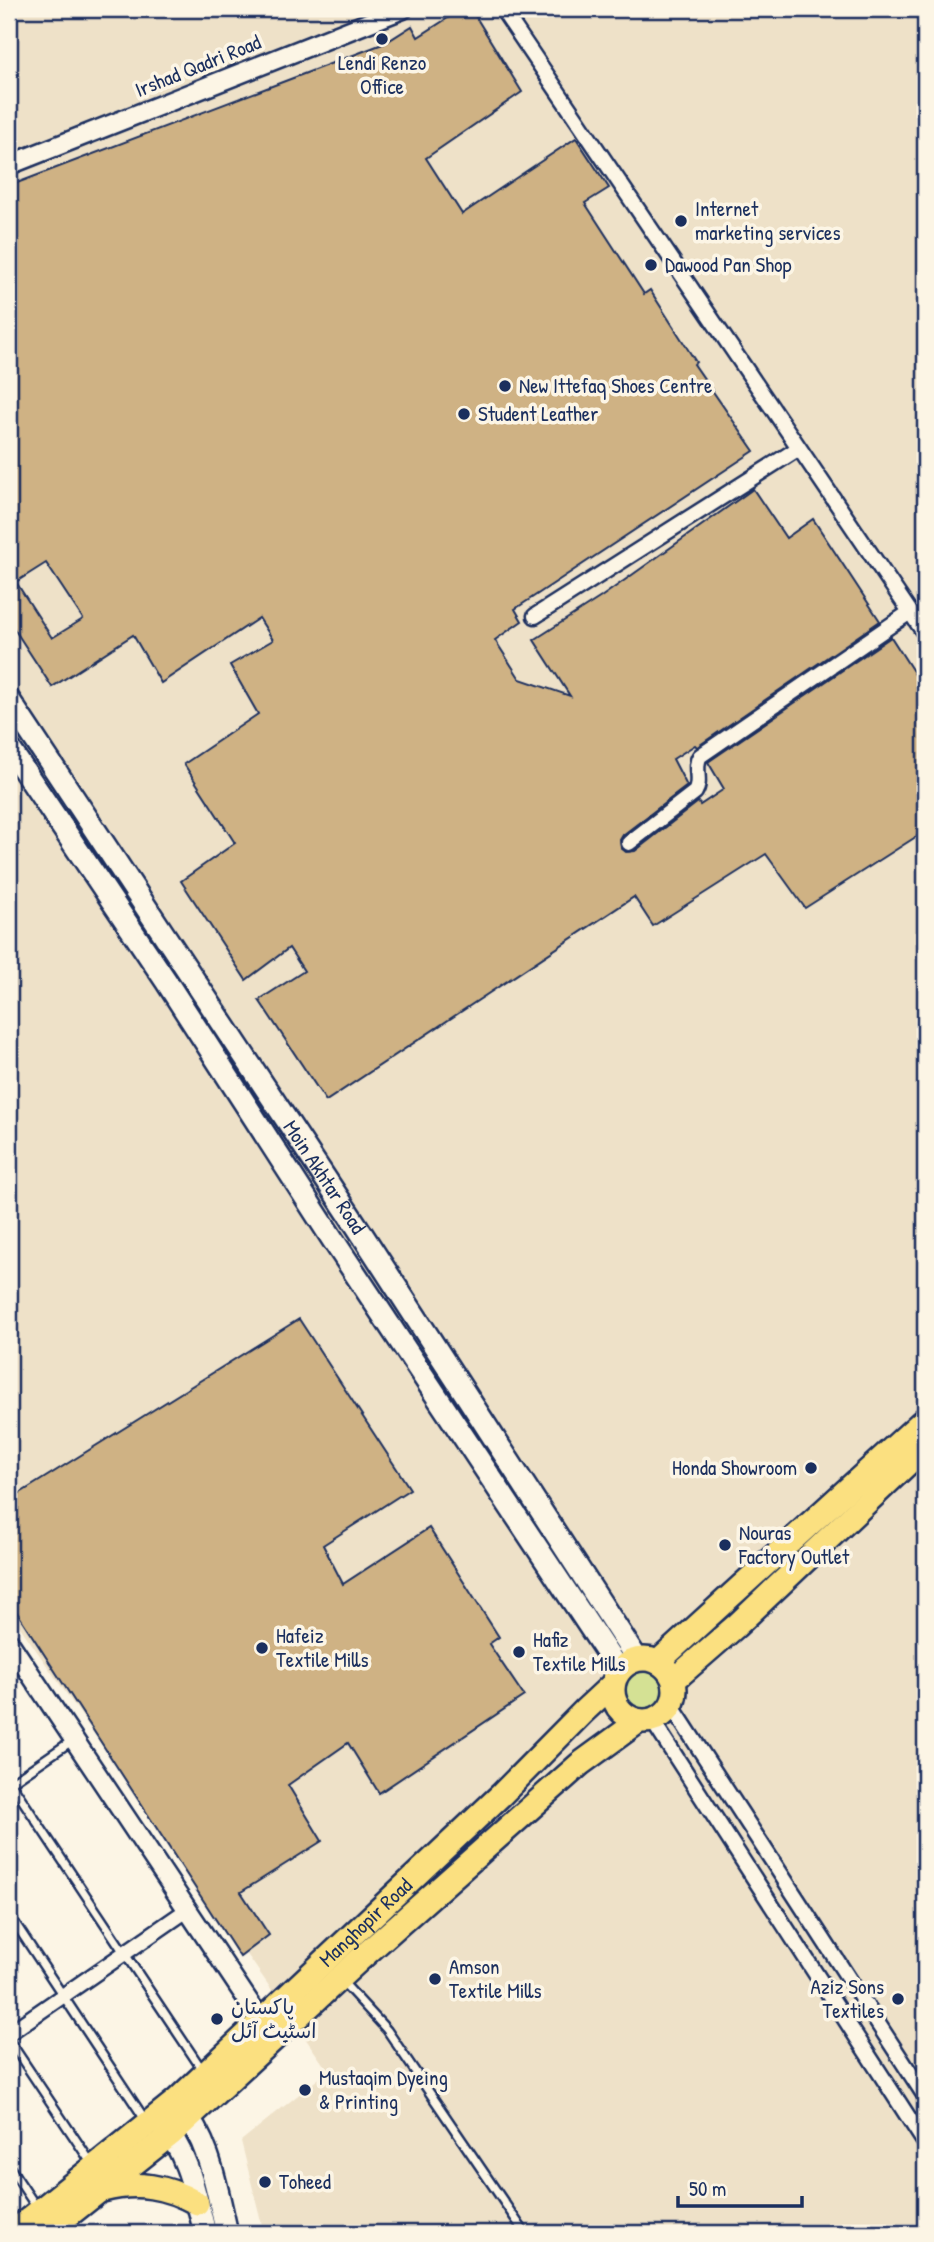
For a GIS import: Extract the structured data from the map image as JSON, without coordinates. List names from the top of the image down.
{
  "streets": {
    "main road": ["Moin Akhtar Road", "Manghopir Road"],
    "street": ["Irshad Qadri Road"]
  },
  "crossings": [
    ["Moin Akhtar Road", "Manghopir Road"]
  ],
  "places": [
    "Lendi Renzo Office",
    "Internet marketing services",
    "Dawood Pan Shop",
    "New Ittefaq Shoes Centre",
    "Student Leather",
    "Honda Showroom",
    "Nouras Factory Outlet",
    "Hafeiz Textile Mills",
    "Hafiz Textile Mills",
    "Amson Textile Mills",
    "Aziz Sons Textiles",
    "پاکستان اسٹیٹ آئل",
    "Mustaqim Dyeing & Printing",
    "Toheed"
  ],
  "scale_bar": "50 m"
}
